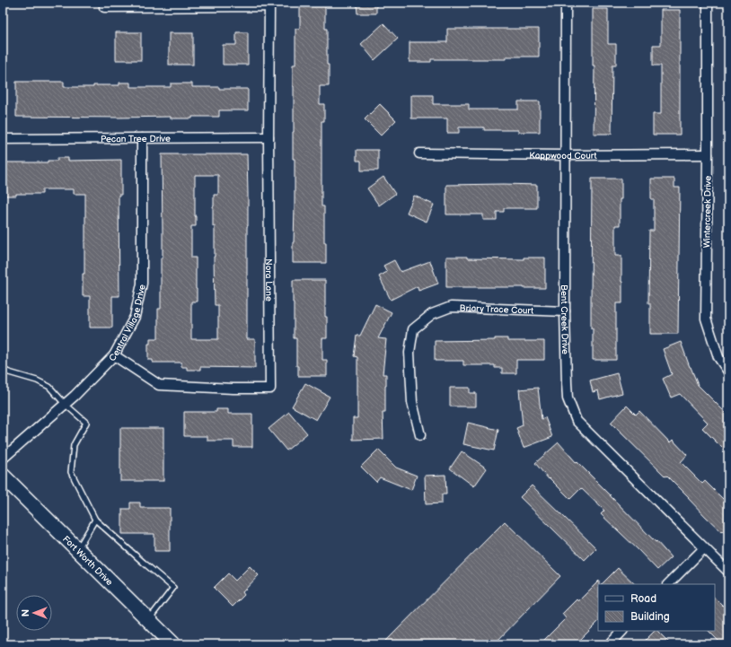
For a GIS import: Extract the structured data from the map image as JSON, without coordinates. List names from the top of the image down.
{
  "streets": {
    "main road": ["Fort Worth Drive"],
    "street": [
      "Pecan Tree Drive",
      "Kappwood Court",
      "Wintercreek Drive",
      "Nora Lane",
      "Briary Trace Court",
      "Bent Creek Drive",
      "Central Village Drive"
    ]
  },
  "crossings": [
    ["Pecan Tree Drive", "Nora Lane"],
    ["Pecan Tree Drive", "Central Village Drive"],
    ["Kappwood Court", "Wintercreek Drive"],
    ["Kappwood Court", "Bent Creek Drive"],
    ["Nora Lane", "Central Village Drive"],
    ["Briary Trace Court", "Bent Creek Drive"]
  ],
  "legend": ["Road", "Building"],
  "north": "left"
}
